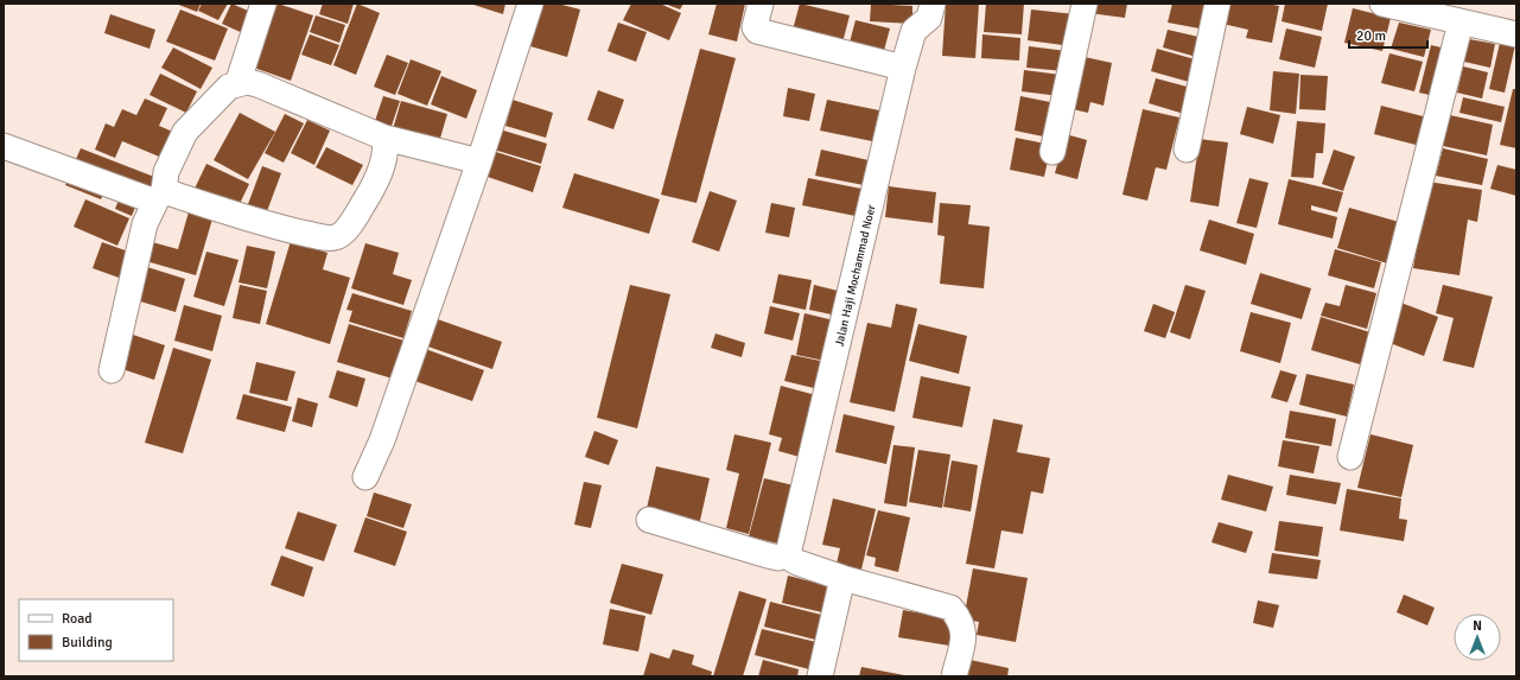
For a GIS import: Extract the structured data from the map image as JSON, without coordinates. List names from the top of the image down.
{
  "streets": {
    "street": ["Jalan Haji Mochammad Noer"]
  },
  "legend": ["Road", "Building"],
  "scale_bar": "20 m",
  "north": "top"
}
